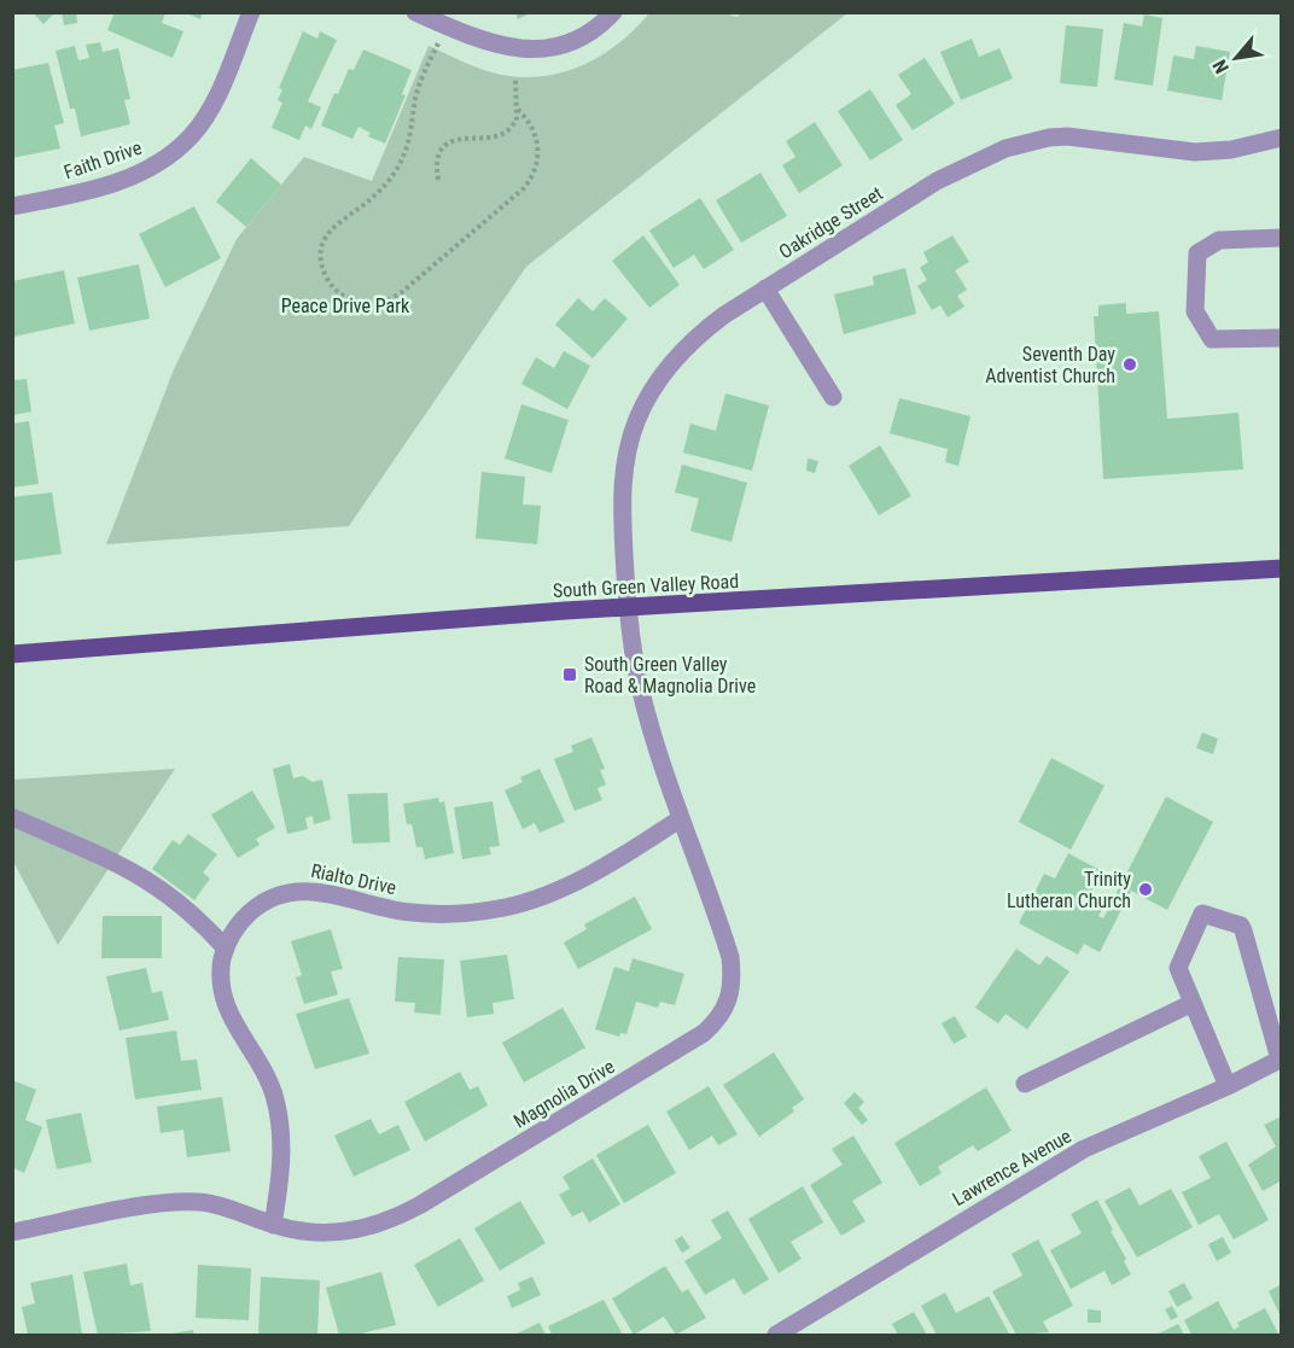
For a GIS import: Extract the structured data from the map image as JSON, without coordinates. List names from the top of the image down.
{
  "streets": {
    "main road": ["South Green Valley Road"],
    "street": [
      "Faith Drive",
      "Oakridge Street",
      "Rialto Drive",
      "Magnolia Drive",
      "Lawrence Avenue"
    ]
  },
  "crossings": [
    ["Oakridge Street", "South Green Valley Road"],
    ["Oakridge Street", "Magnolia Drive"],
    ["South Green Valley Road", "Magnolia Drive"],
    ["Rialto Drive", "Magnolia Drive"]
  ],
  "parks": ["Peace Drive Park"],
  "places": {
    "other": ["Seventh Day Adventist Church", "Trinity Lutheran Church"],
    "transit": ["South Green Valley Road & Magnolia Drive"]
  },
  "north": "bottom left"
}
